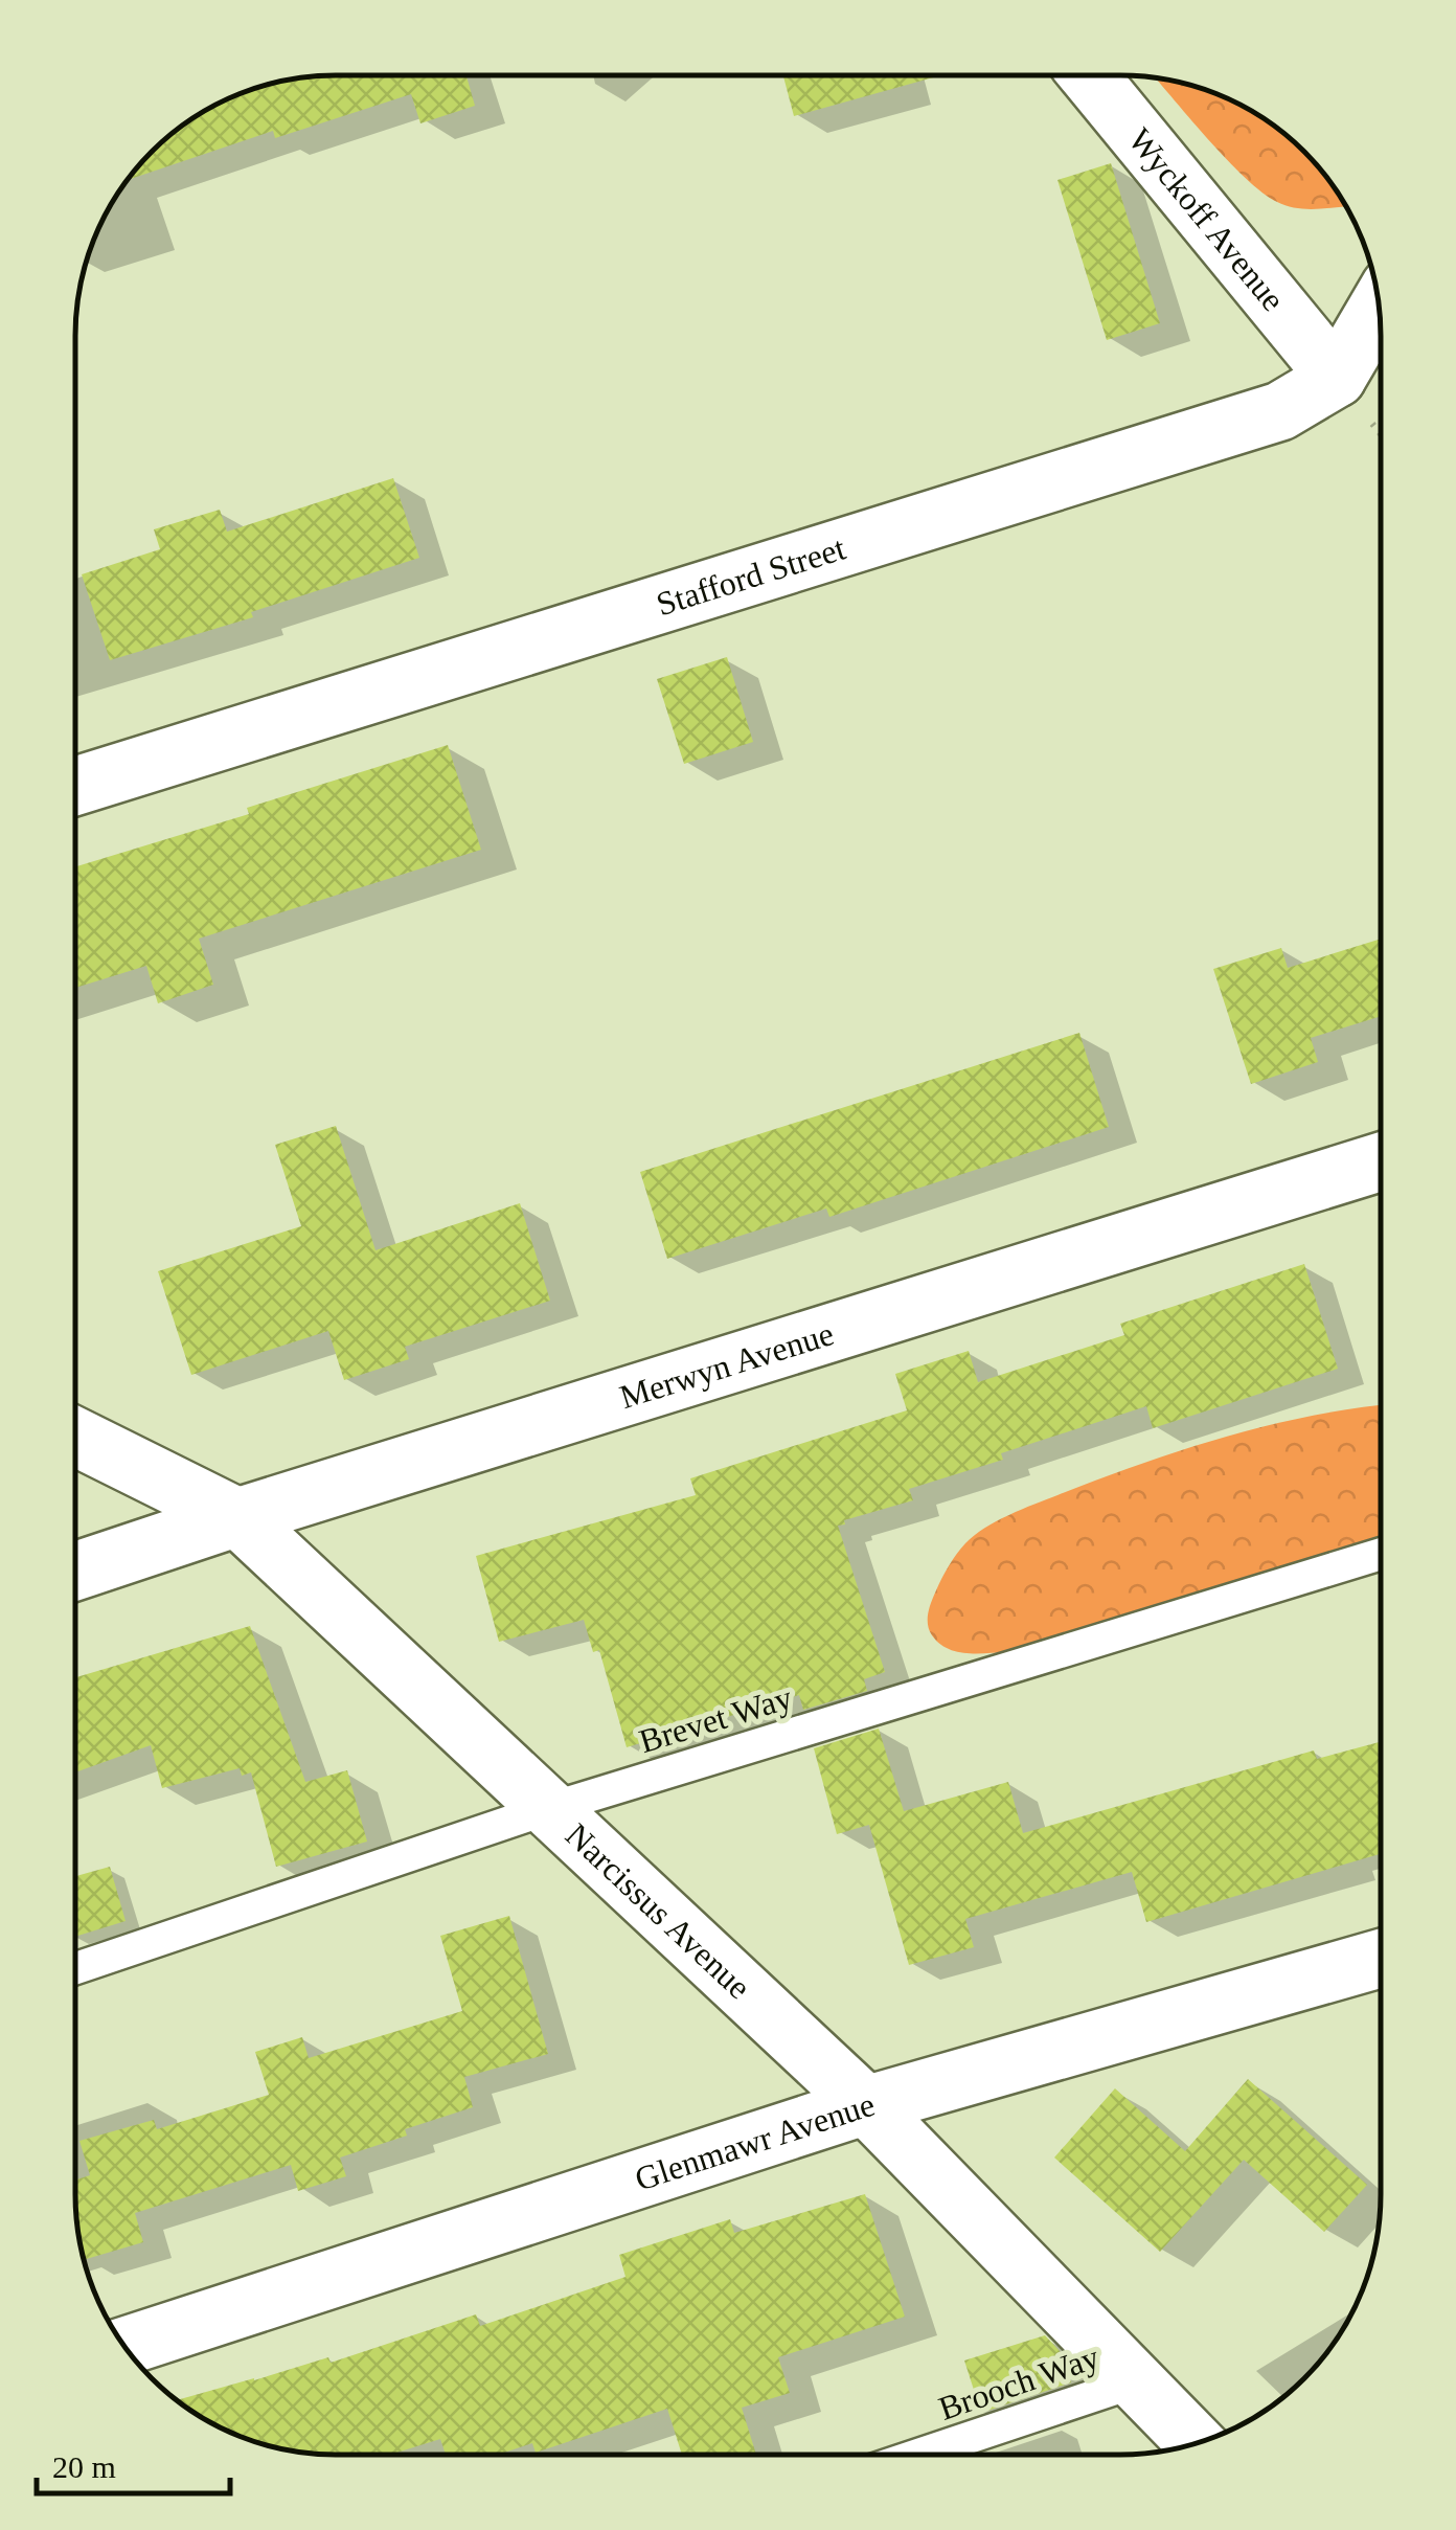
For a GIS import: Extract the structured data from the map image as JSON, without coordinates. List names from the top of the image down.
{
  "streets": {
    "street": [
      "Wyckoff Avenue",
      "Stafford Street",
      "Merwyn Avenue",
      "Narcissus Avenue",
      "Glenmawr Avenue"
    ],
    "lane": ["Brevet Way", "Brooch Way"]
  },
  "crossings": [
    ["Wyckoff Avenue", "Stafford Street"],
    ["Merwyn Avenue", "Narcissus Avenue"],
    ["Brevet Way", "Narcissus Avenue"],
    ["Narcissus Avenue", "Glenmawr Avenue"],
    ["Narcissus Avenue", "Brooch Way"]
  ],
  "scale_bar": "20 m"
}
